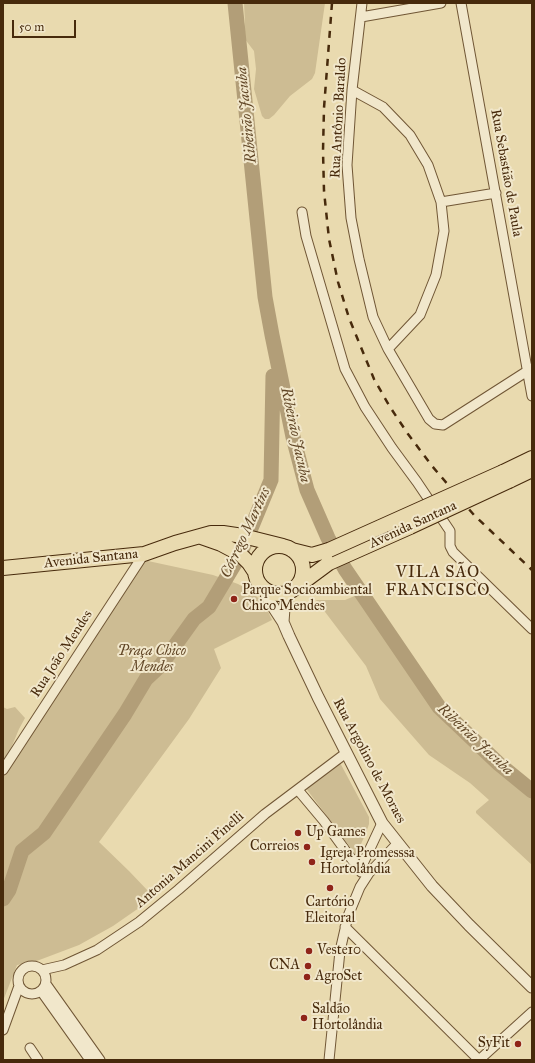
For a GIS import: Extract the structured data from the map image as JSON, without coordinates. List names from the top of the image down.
{
  "streets": {
    "main road": ["Avenida Santana"],
    "street": [
      "Rua Antônio Baraldo",
      "Rua Sebastião de Paula",
      "Rua João Mendes",
      "Rua Argolino de Moraes",
      "Antonia Mancini Pinelli"
    ]
  },
  "crossings": [
    ["Rua Antônio Baraldo", "Rua Sebastião de Paula"],
    ["Avenida Santana", "Rua João Mendes"],
    ["Avenida Santana", "Rua Argolino de Moraes"],
    ["Rua Argolino de Moraes", "Antonia Mancini Pinelli"]
  ],
  "districts": ["VILA SÃO FRANCISCO"],
  "water": ["Ribeirão Jacuba", "Córrego Martins"],
  "parks": ["Praça Chico Mendes"],
  "places": [
    "Parque Socioambiental Chico Mendes",
    "Up Games",
    "Correios",
    "Igreja Promesssa Hortolândia",
    "Cartório Eleitoral",
    "Veste10",
    "CNA",
    "AgroSet",
    "Saldão Hortolândia",
    "SyFit"
  ],
  "scale_bar": "50 m"
}
